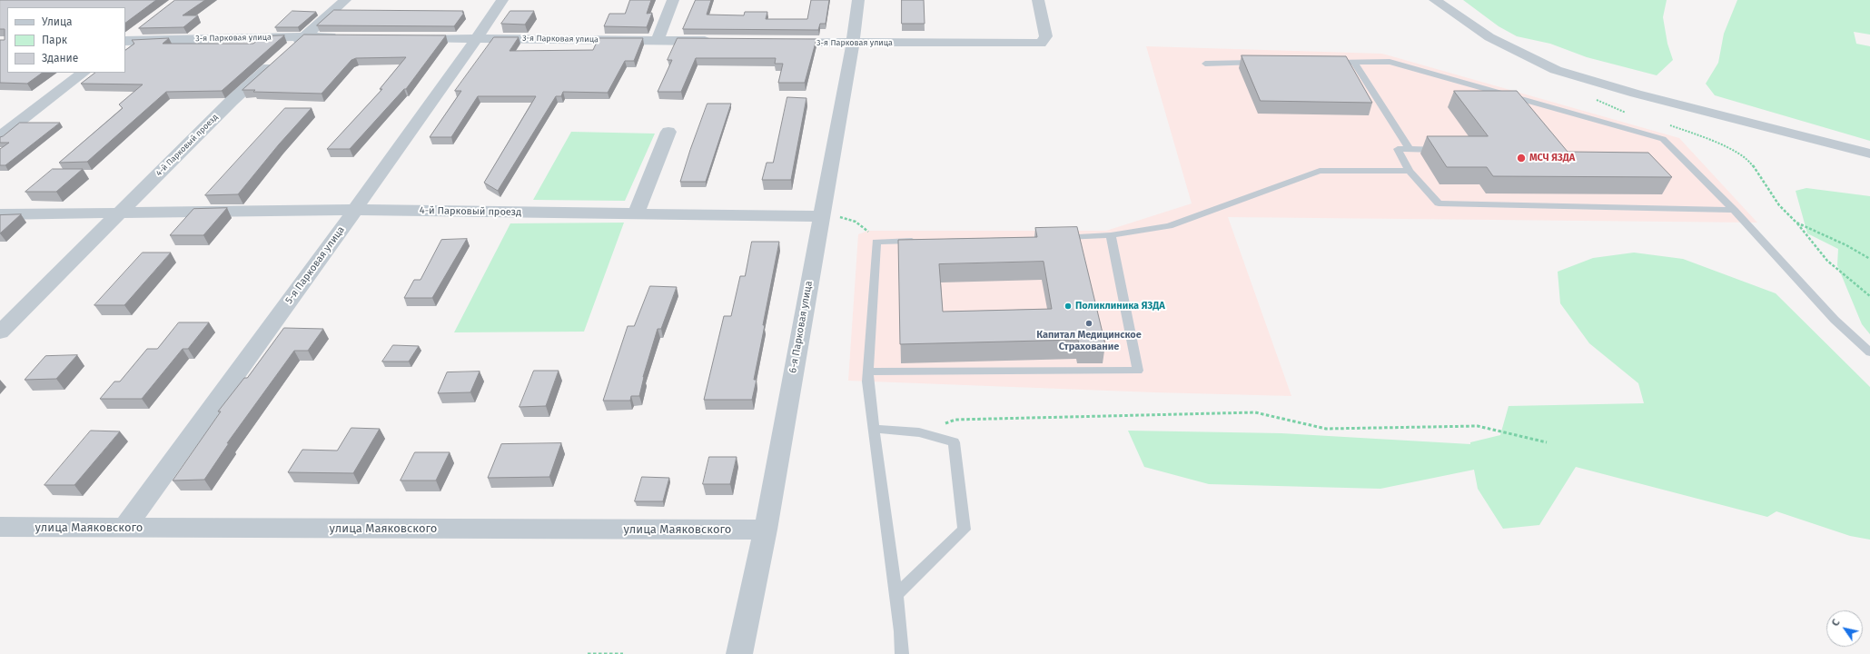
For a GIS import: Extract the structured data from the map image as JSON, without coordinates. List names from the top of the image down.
{
  "streets": {
    "street": [
      "3-я Парковая улица",
      "4-й Парковый проезд",
      "5-я Парковая улица",
      "6-я Парковая улица",
      "улица Маяковского"
    ]
  },
  "crossings": [
    ["3-я Парковая улица", "4-й Парковый проезд"],
    ["3-я Парковая улица", "5-я Парковая улица"],
    ["3-я Парковая улица", "6-я Парковая улица"],
    ["4-й Парковый проезд", "5-я Парковая улица"],
    ["4-й Парковый проезд", "6-я Парковая улица"],
    ["5-я Парковая улица", "улица Маяковского"],
    ["6-я Парковая улица", "улица Маяковского"]
  ],
  "places": ["МСЧ ЯЗДА", "Поликлиника ЯЗДА", "Капитал Медицинское Страхование"],
  "legend": ["Улица", "Парк", "Здание"],
  "north": "top left"
}
